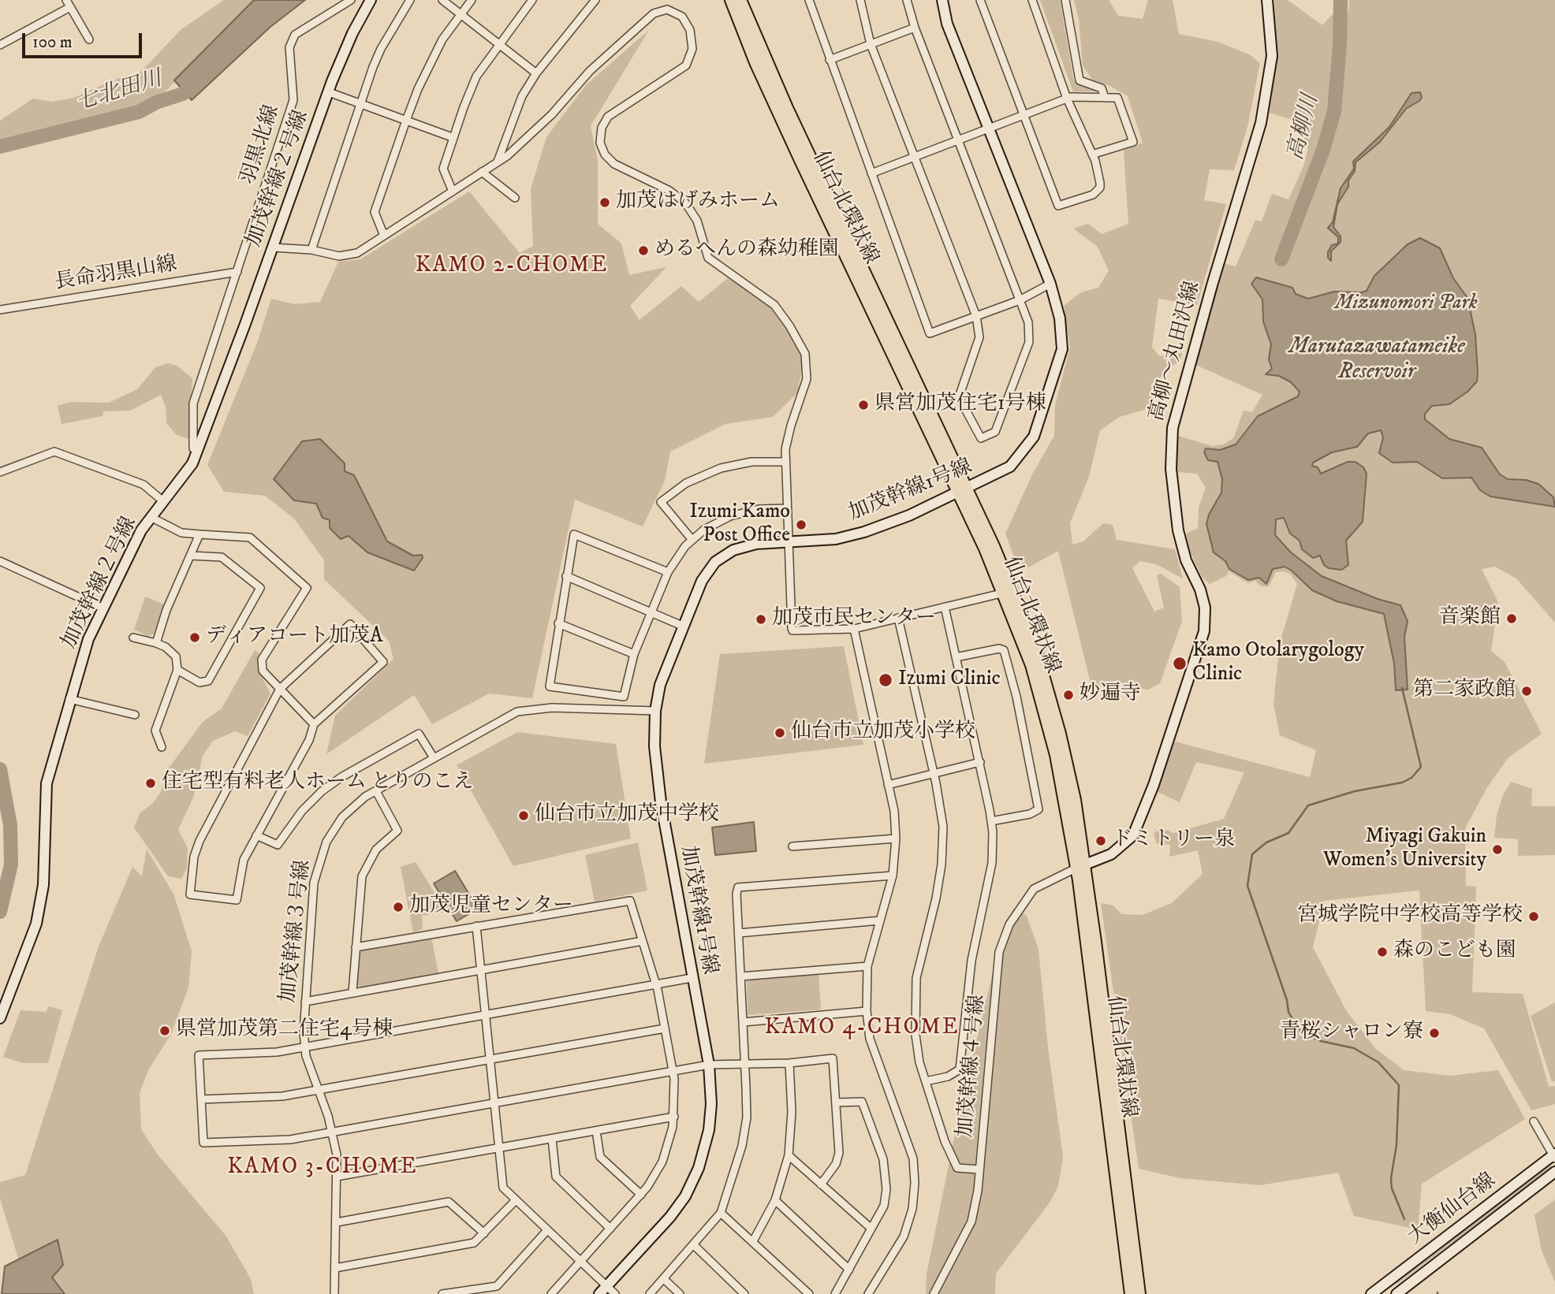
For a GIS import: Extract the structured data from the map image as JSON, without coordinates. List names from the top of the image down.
{
  "streets": {
    "main road": ["仙台北環状線"],
    "street": [
      "羽黒北線",
      "加茂幹線２号線",
      "長命羽黒山線",
      "高柳～丸田沢線",
      "加茂幹線1号線",
      "加茂幹線３号線",
      "加茂幹線４号線",
      "大衡仙台線"
    ]
  },
  "crossings": [
    ["羽黒北線", "加茂幹線２号線"],
    ["羽黒北線", "長命羽黒山線"],
    ["仙台北環状線", "高柳～丸田沢線"],
    ["仙台北環状線", "加茂幹線1号線"],
    ["仙台北環状線", "加茂幹線４号線"],
    ["高柳～丸田沢線", "加茂幹線４号線"],
    ["加茂幹線1号線", "加茂幹線３号線"]
  ],
  "districts": ["KAMO 2-CHOME", "KAMO 4-CHOME", "KAMO 3-CHOME"],
  "water": ["七北田川", "高柳川", "Marutazawatameike Reservoir"],
  "parks": ["Mizunomori Park"],
  "places": [
    "加茂はげみホーム",
    "めるへんの森幼稚園",
    "県営加茂住宅1号棟",
    "Izumi Kamo Post Office",
    "音楽館",
    "加茂市民センター",
    "ディアコート加茂A",
    "Kamo Otolarygology Clinic",
    "Izumi Clinic",
    "第二家政館",
    "妙遍寺",
    "仙台市立加茂小学校",
    "住宅型有料老人ホーム とりのこえ",
    "仙台市立加茂中学校",
    "ドミトリー泉",
    "Miyagi Gakuin Women's University",
    "加茂児童センター",
    "宮城学院中学校高等学校",
    "森のこども園",
    "県営加茂第二住宅4号棟",
    "青桜シャロン寮"
  ],
  "scale_bar": "100 m"
}
